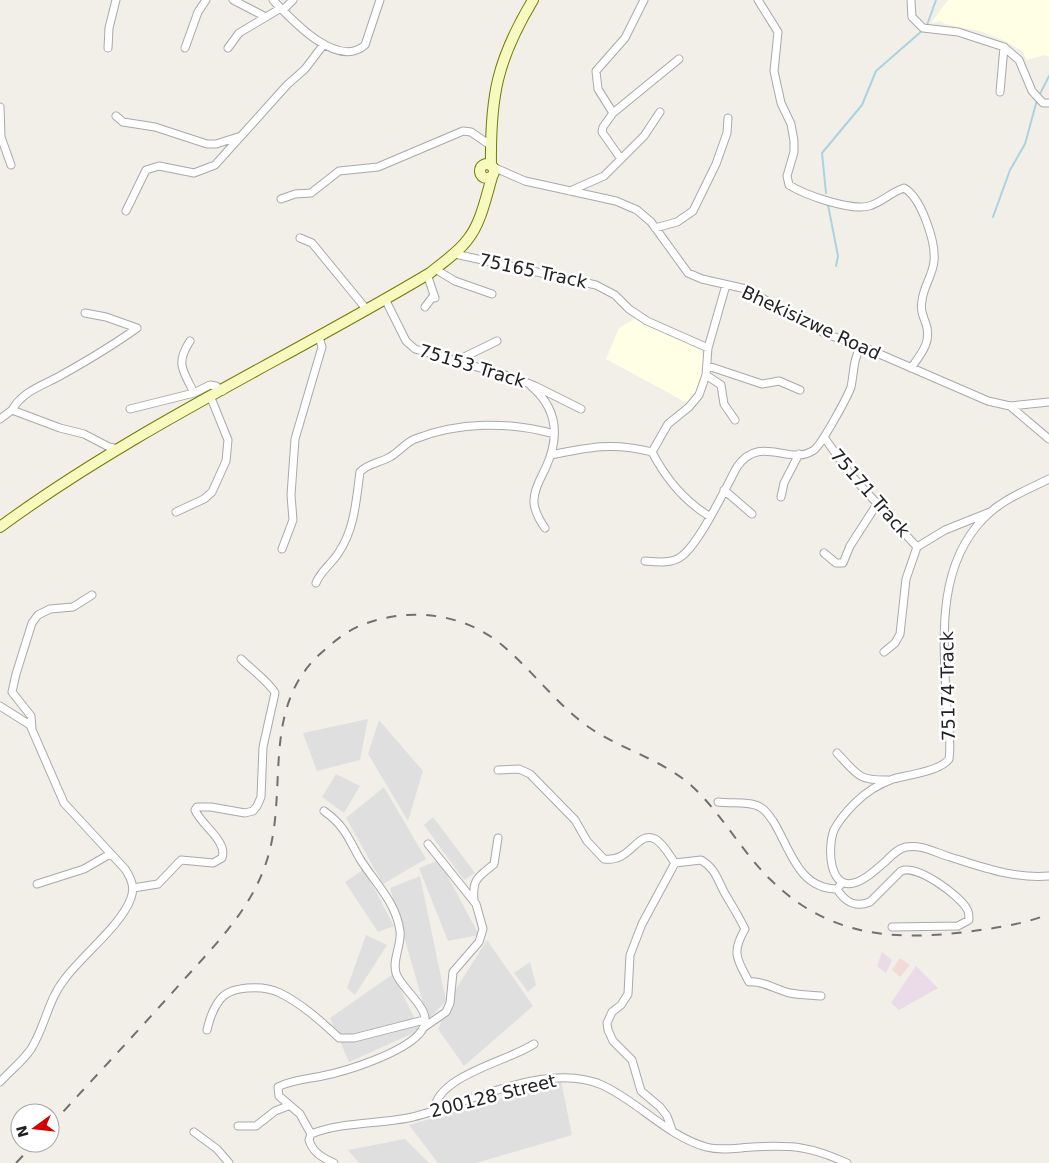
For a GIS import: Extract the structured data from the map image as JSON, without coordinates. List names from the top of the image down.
{
  "streets": {
    "street": [
      "75165 Track",
      "Bhekisizwe Road",
      "75153 Track",
      "75171 Track",
      "75174 Track",
      "200128 Street"
    ]
  },
  "north": "left"
}
